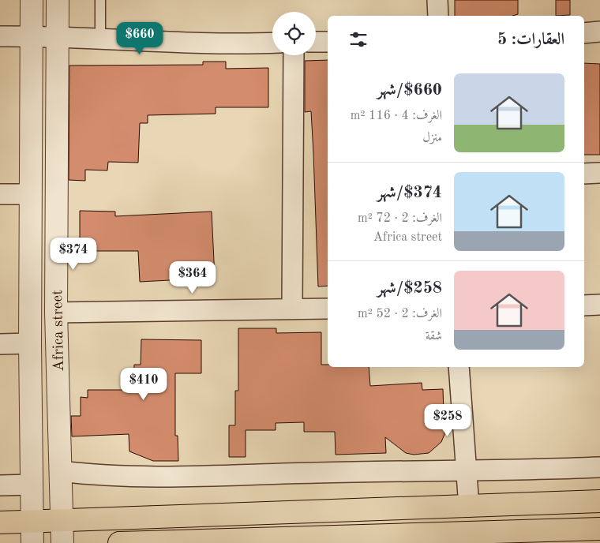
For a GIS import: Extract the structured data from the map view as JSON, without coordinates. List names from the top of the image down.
{
  "streets": {
    "street": ["Africa street"]
  },
  "page": {
    "heading": "العقارات: 5",
    "price": [
      "$660",
      "$374",
      "$364",
      "$410",
      "$258"
    ],
    "list": [
      {
        "name": "$660/شهر",
        "note": "الغرف: 4 · 116 m² · منزل"
      },
      {
        "name": "$374/شهر",
        "note": "الغرف: 2 · 72 m² · Africa street"
      },
      {
        "name": "$258/شهر",
        "note": "الغرف: 2 · 52 m² · شقة"
      }
    ]
  }
}
